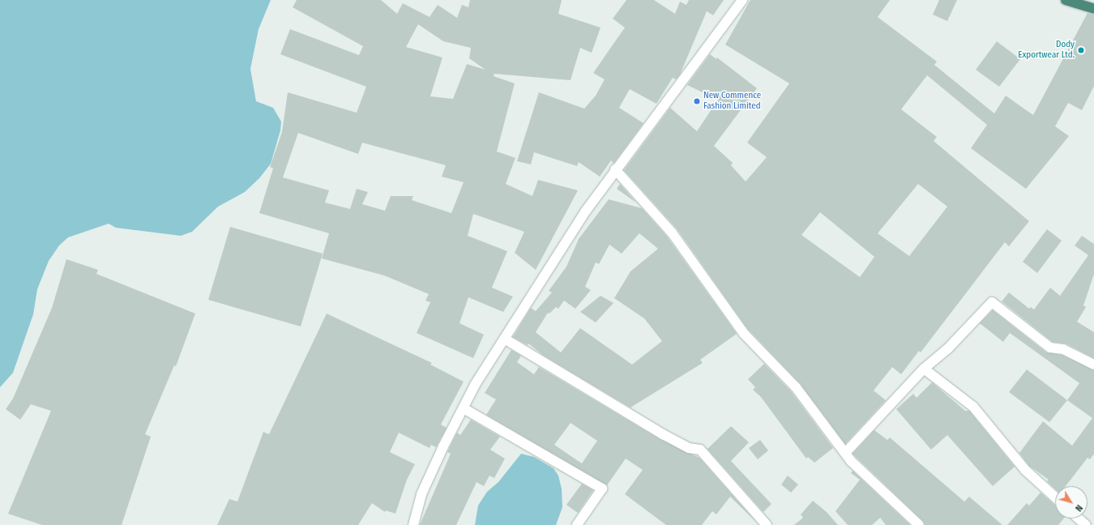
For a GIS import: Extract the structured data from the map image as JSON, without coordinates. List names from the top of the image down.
{
  "places": ["Dody Exportwear Ltd.", "New Commence Fashion Limited"],
  "north": "bottom right"
}
